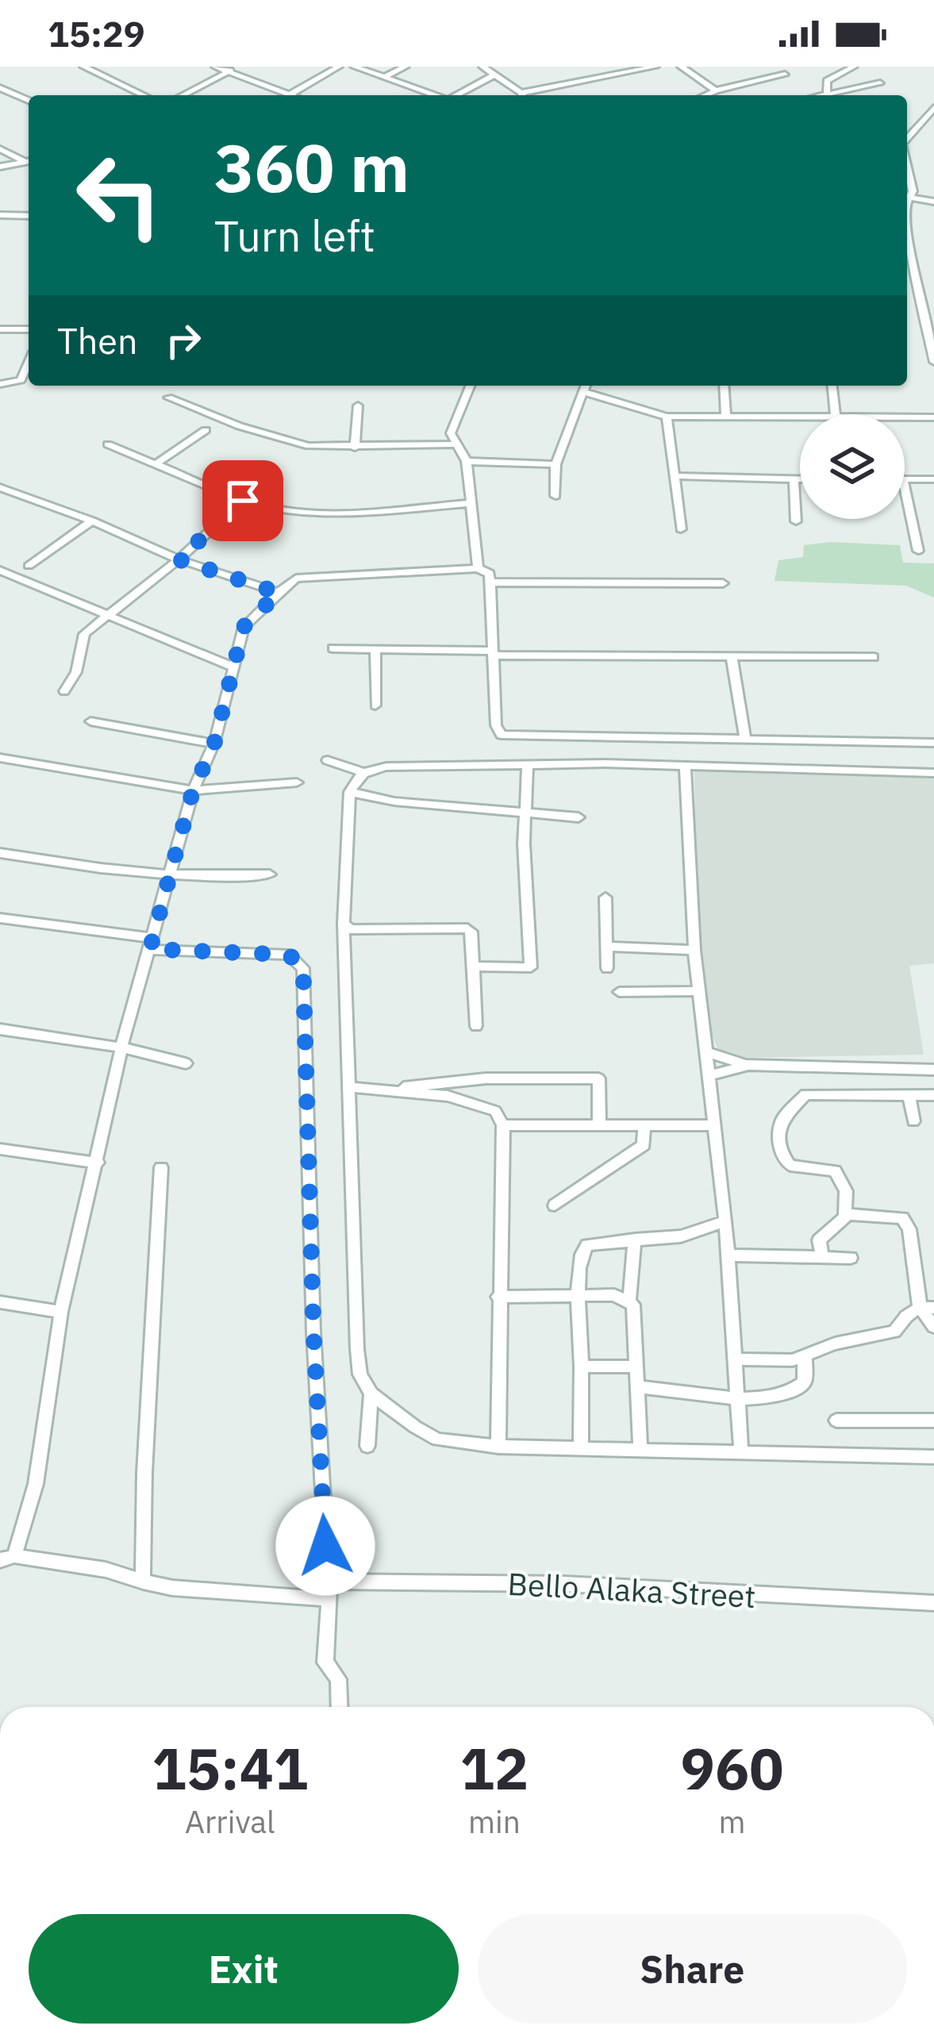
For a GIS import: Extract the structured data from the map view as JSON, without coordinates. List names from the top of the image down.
{
  "streets": {
    "street": ["Bello Alaka Street"]
  },
  "page": {
    "status": "15:29",
    "turn": ["360 m", "Turn left"],
    "then": "Then",
    "eta": [
      "15:41",
      "Arrival",
      "12",
      "min",
      "960",
      "m"
    ],
    "buttons": ["Exit", "Share"]
  }
}
